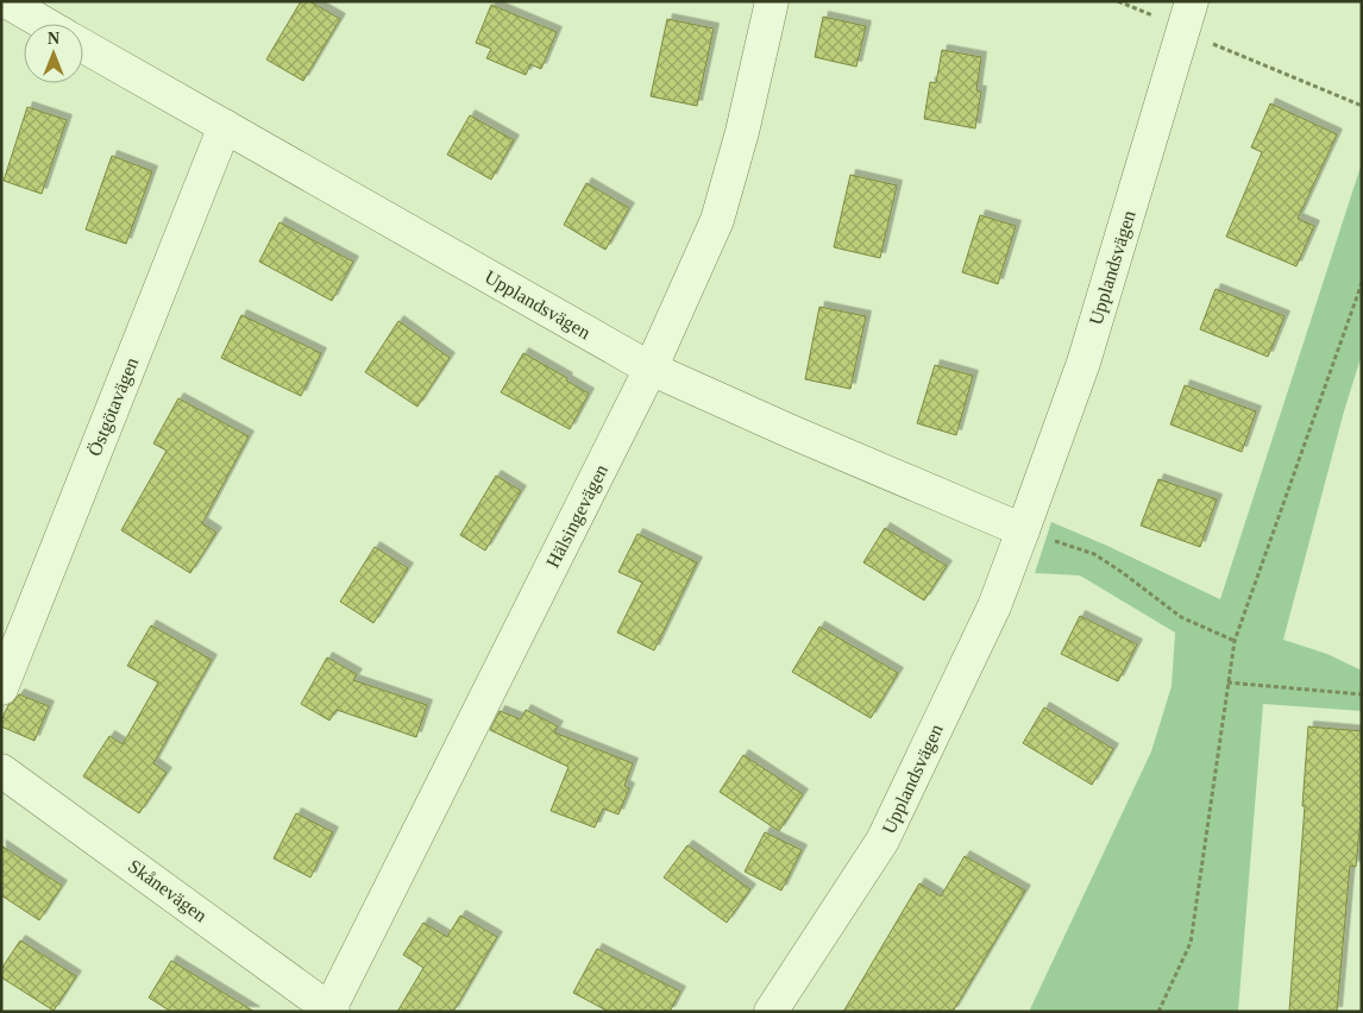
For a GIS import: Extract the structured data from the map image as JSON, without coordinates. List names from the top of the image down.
{
  "streets": {
    "street": [
      "Upplandsvägen",
      "Östgötavägen",
      "Hälsingevägen",
      "Skånevägen"
    ]
  },
  "crossings": [
    ["Upplandsvägen", "Östgötavägen"],
    ["Upplandsvägen", "Hälsingevägen"],
    ["Hälsingevägen", "Skånevägen"]
  ],
  "north": "top"
}
